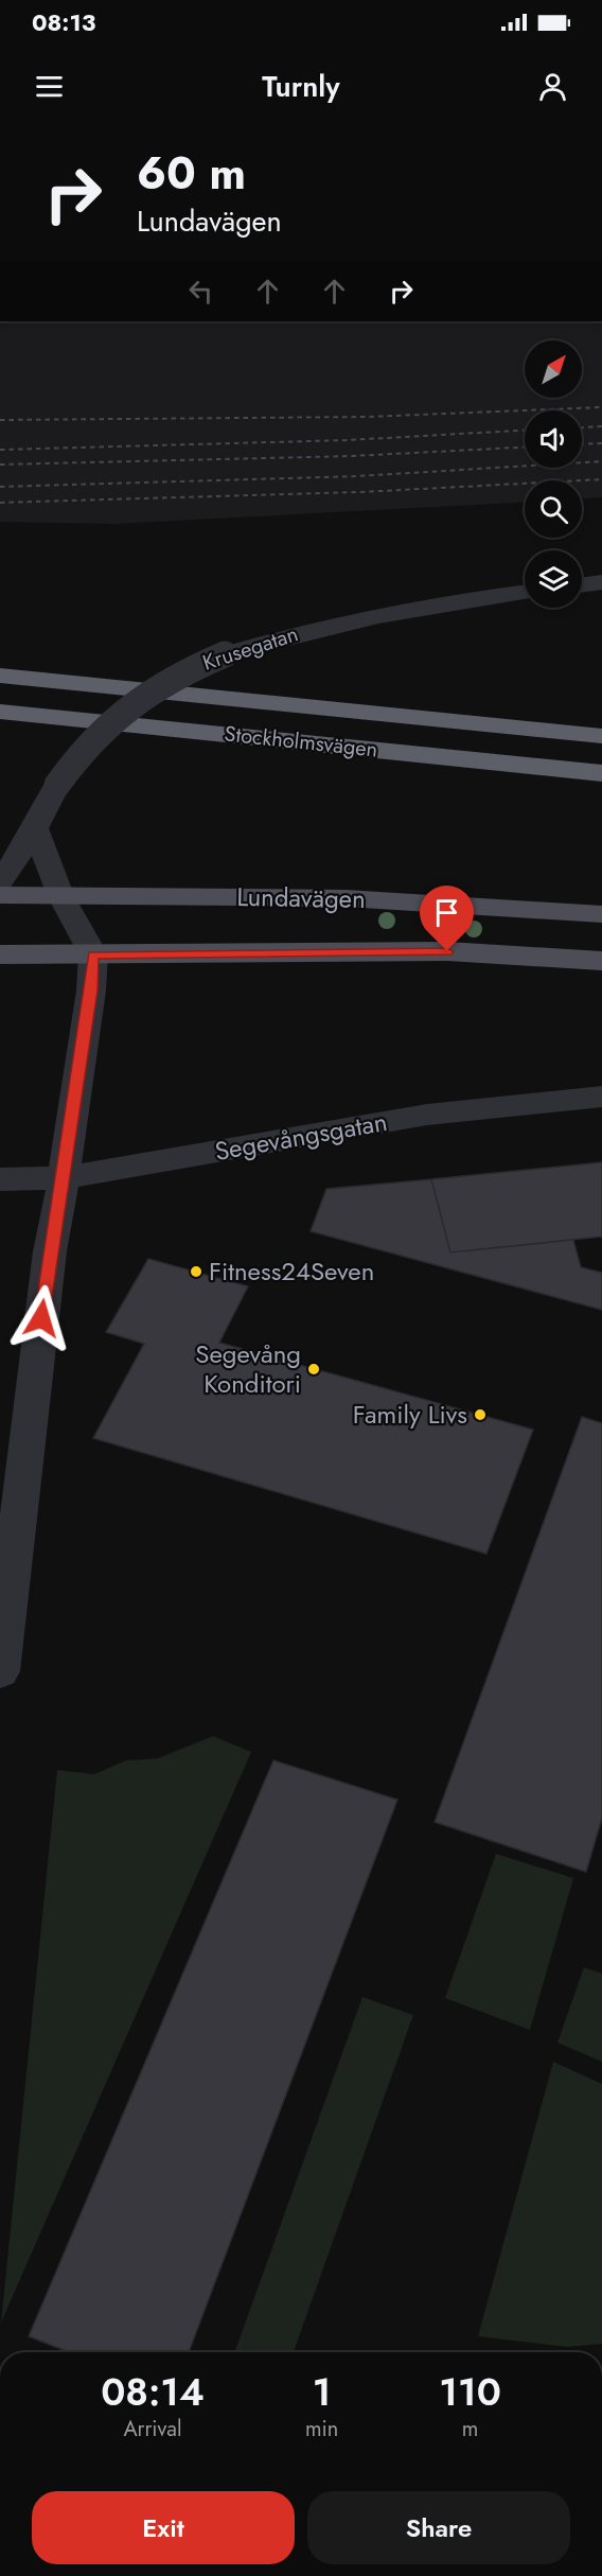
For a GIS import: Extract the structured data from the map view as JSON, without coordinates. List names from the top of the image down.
{
  "streets": {
    "highway": ["Stockholmsvägen"],
    "main road": ["Lundavägen"],
    "street": ["Krusegatan", "Segevångsgatan"]
  },
  "places": ["Fitness24Seven", "Segevång Konditori", "Family Livs"],
  "north": "top right",
  "page": {
    "status": "08:13",
    "header": "Turnly",
    "turn": ["60 m", "Lundavägen"],
    "eta": [
      "08:14",
      "Arrival",
      "1",
      "min",
      "110",
      "m"
    ],
    "buttons": ["Exit", "Share"]
  }
}
